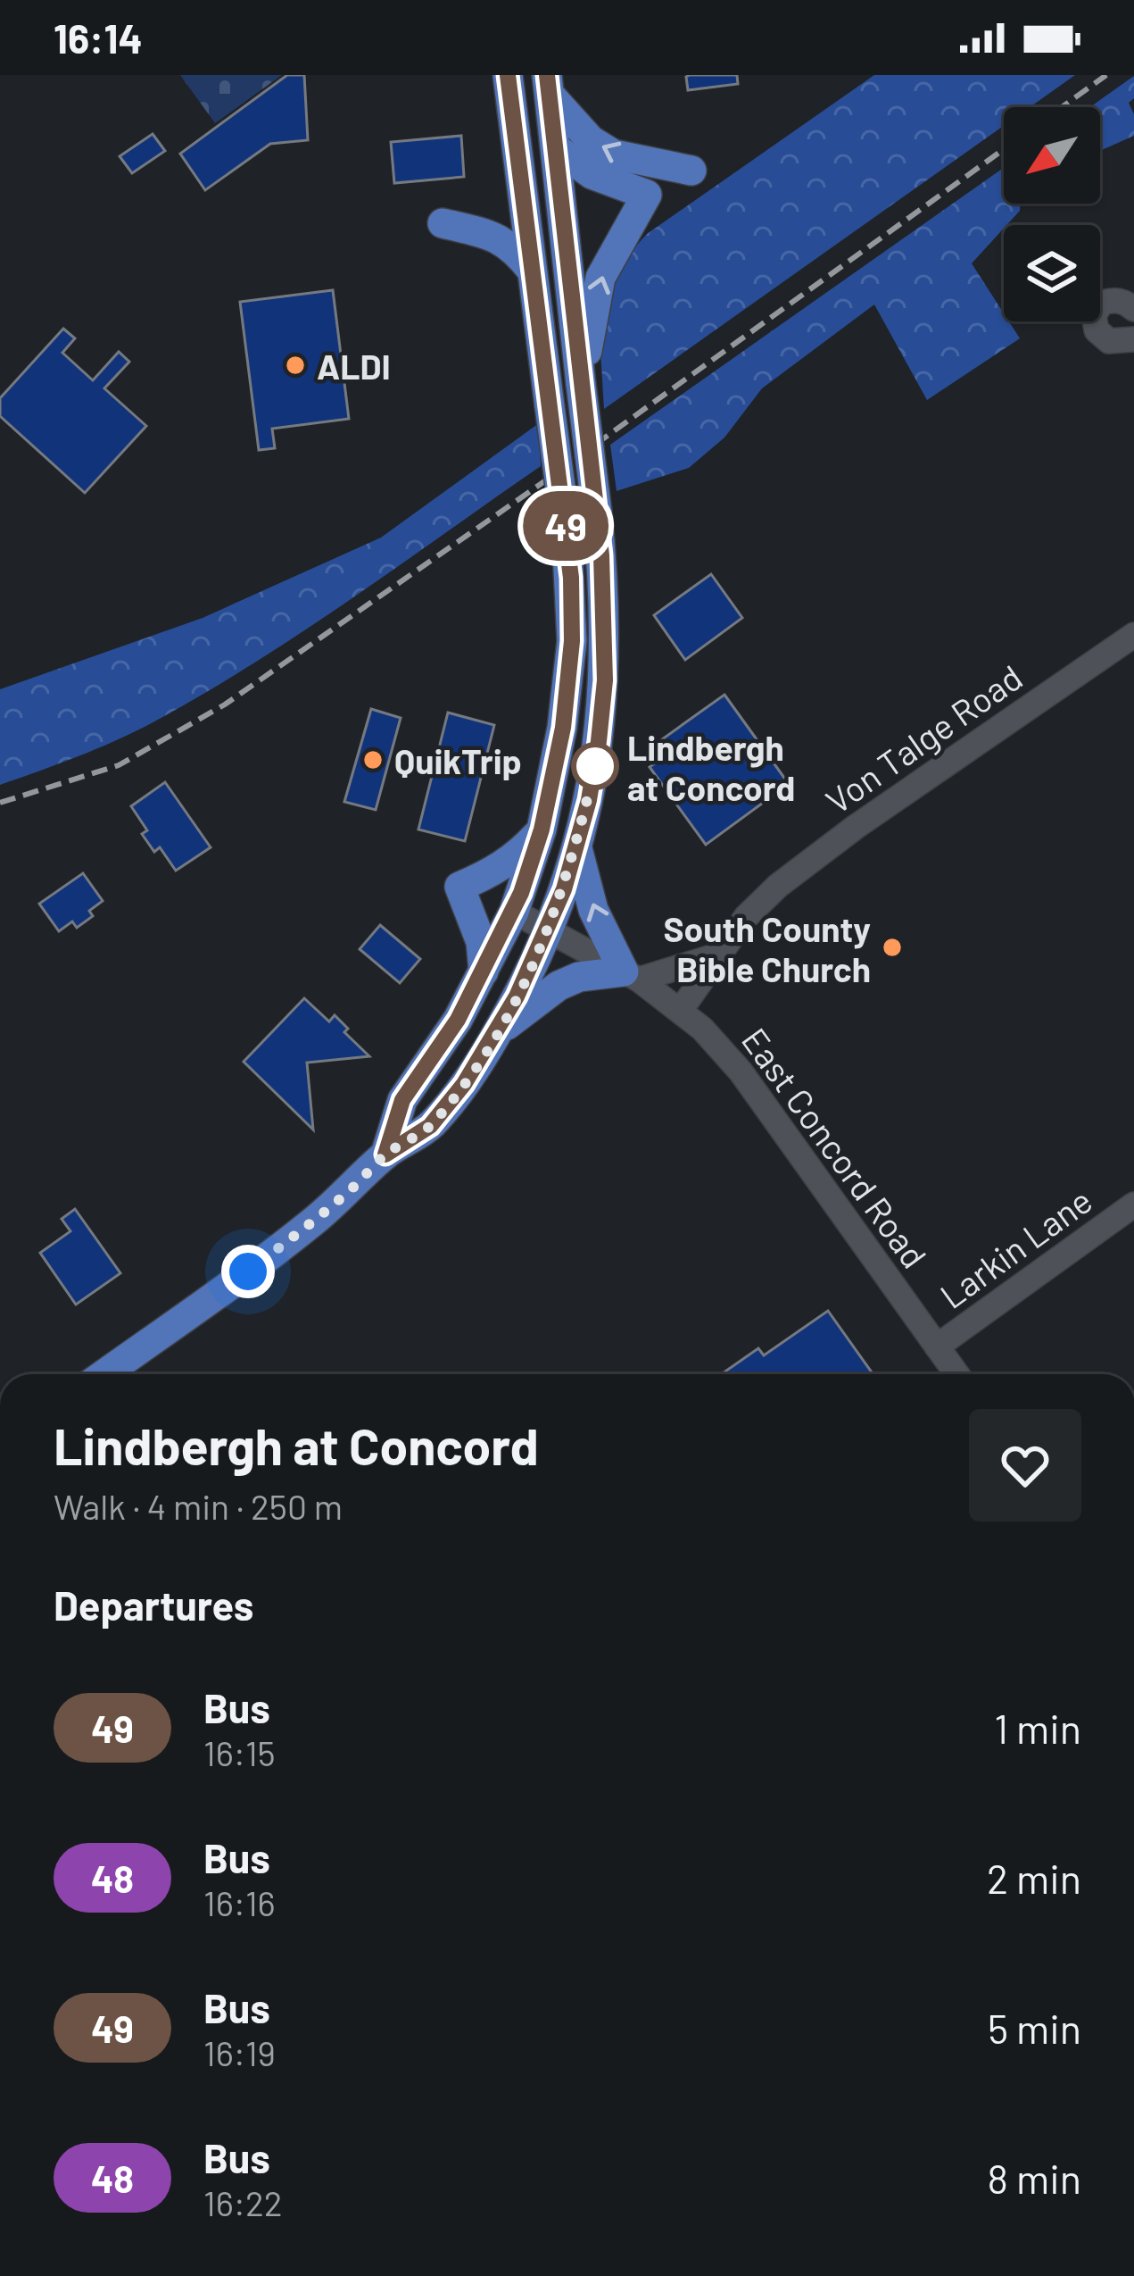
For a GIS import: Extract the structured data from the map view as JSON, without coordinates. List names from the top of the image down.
{
  "streets": {
    "street": ["Von Talge Road", "East Concord Road", "Larkin Lane"]
  },
  "crossings": [
    ["Von Talge Road", "East Concord Road"],
    ["East Concord Road", "Larkin Lane"]
  ],
  "places": [
    "ALDI",
    "QuikTrip",
    "Lindbergh at Concord",
    "South County Bible Church"
  ],
  "lines": ["bus line 49"],
  "north": "bottom left",
  "page": {
    "status": "16:14",
    "on_map": "49",
    "heading": [
      ["Lindbergh at Concord", "Walk · 4 min · 250 m"],
      "Departures"
    ],
    "list": [
      {
        "mark": "49",
        "name": "Bus",
        "note": "16:15",
        "value": "1 min"
      },
      {
        "mark": "48",
        "name": "Bus",
        "note": "16:16",
        "value": "2 min"
      },
      {
        "mark": "49",
        "name": "Bus",
        "note": "16:19",
        "value": "5 min"
      },
      {
        "mark": "48",
        "name": "Bus",
        "note": "16:22",
        "value": "8 min"
      }
    ]
  }
}
